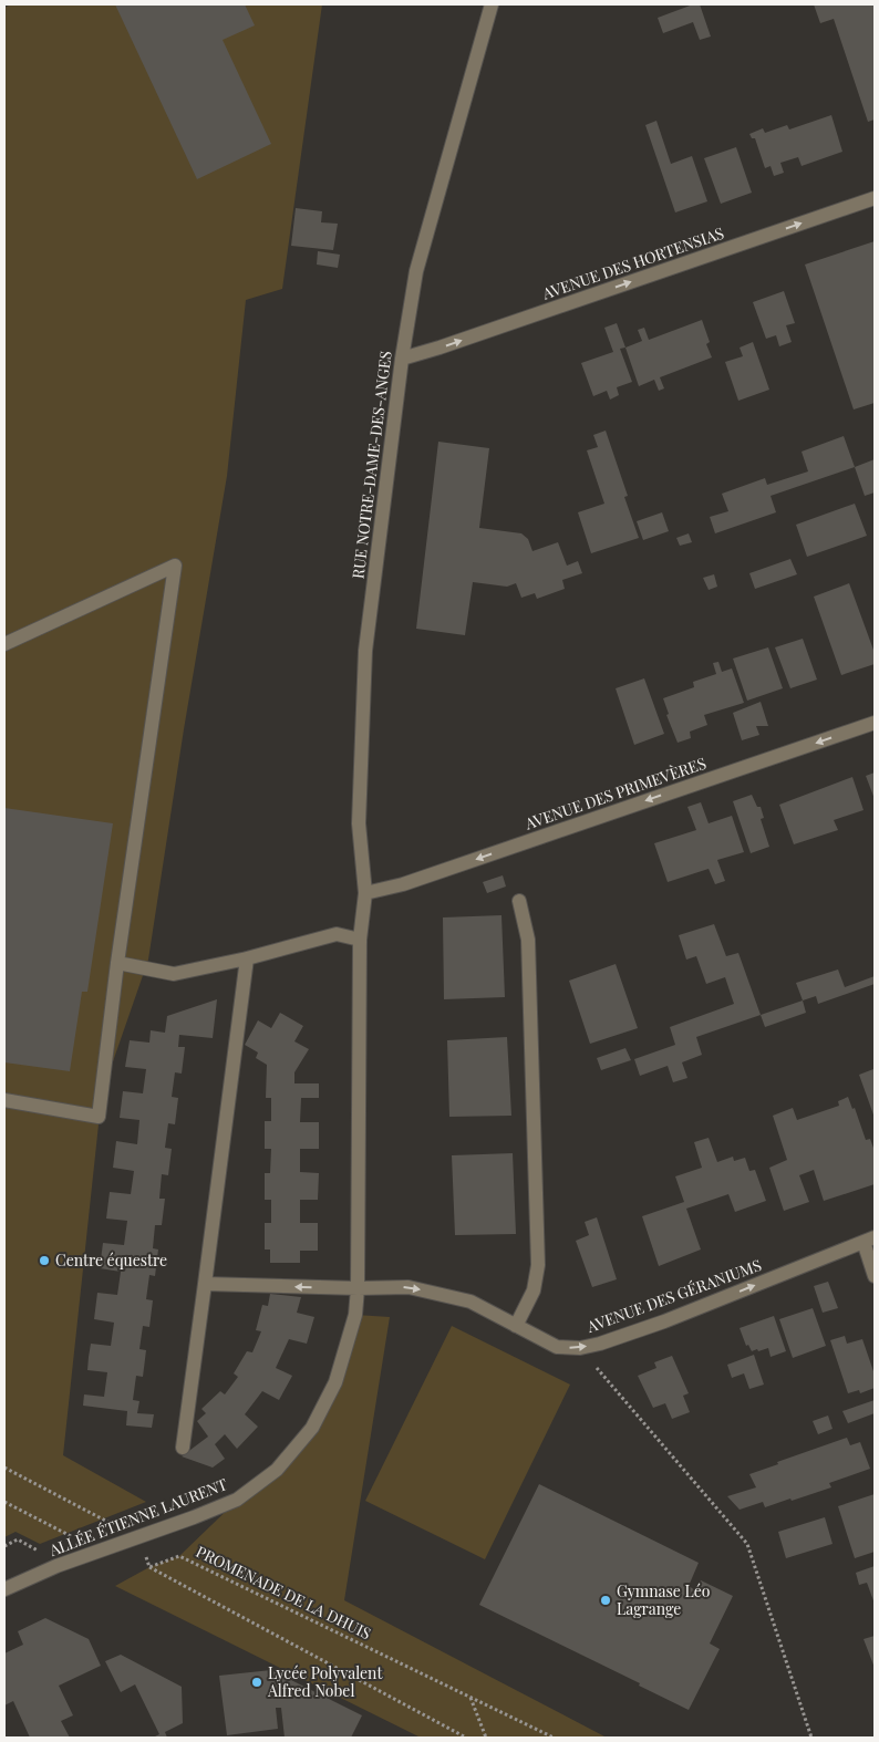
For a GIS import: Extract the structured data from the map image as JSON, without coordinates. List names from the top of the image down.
{
  "streets": {
    "street": [
      "AVENUE DES HORTENSIAS",
      "RUE NOTRE-DAME-DES-ANGES",
      "AVENUE DES PRIMEVÈRES",
      "AVENUE DES GÉRANIUMS",
      "ALLÉE ÉTIENNE LAURENT"
    ],
    "path": ["PROMENADE DE LA DHUIS"]
  },
  "crossings": [
    ["AVENUE DES HORTENSIAS", "RUE NOTRE-DAME-DES-ANGES"],
    ["RUE NOTRE-DAME-DES-ANGES", "AVENUE DES PRIMEVÈRES"],
    ["RUE NOTRE-DAME-DES-ANGES", "ALLÉE ÉTIENNE LAURENT"],
    ["AVENUE DES GÉRANIUMS", "ALLÉE ÉTIENNE LAURENT"]
  ],
  "one_way": ["AVENUE DES HORTENSIAS", "AVENUE DES PRIMEVÈRES"],
  "places": ["Centre équestre", "Gymnase Léo Lagrange", "Lycée Polyvalent Alfred Nobel"]
}
